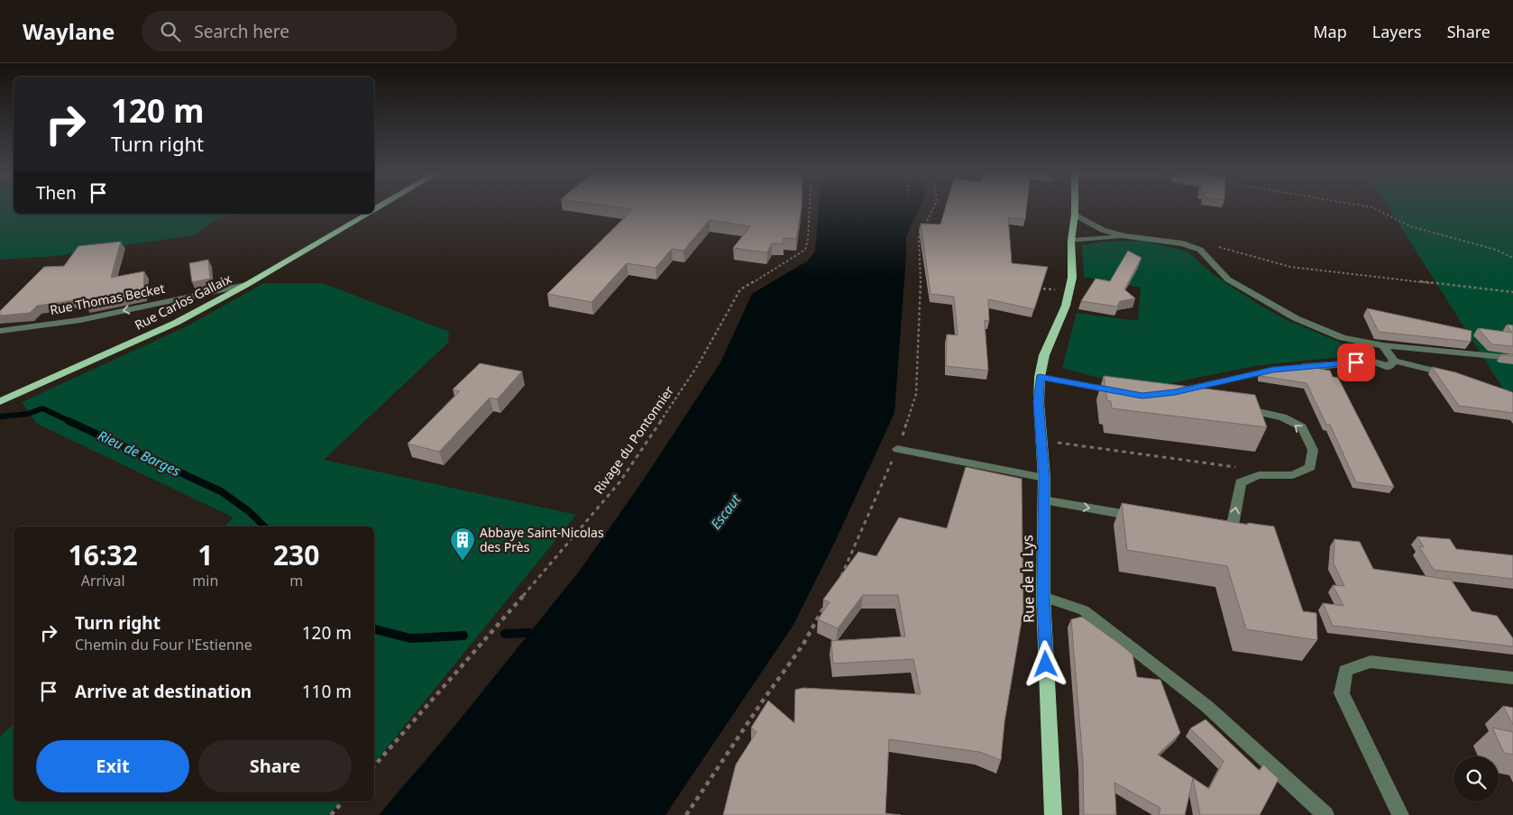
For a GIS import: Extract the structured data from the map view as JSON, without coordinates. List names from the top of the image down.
{
  "streets": {
    "main road": ["Rue Carlos Gallaix", "Rue de la Lys"],
    "street": ["Rue Thomas Becket"],
    "path": ["Rivage du Pontonnier"]
  },
  "crossings": [
    ["Rue Thomas Becket", "Rue Carlos Gallaix"]
  ],
  "one_way": ["Rue Thomas Becket"],
  "water": ["Rieu de Barges", "Escaut"],
  "places": {
    "building": ["Abbaye Saint-Nicolas des Près"]
  },
  "page": {
    "header": "Waylane",
    "search": "Search here",
    "nav": ["Map", "Layers", "Share"],
    "turn": ["120 m", "Turn right"],
    "then": "Then",
    "eta": [
      "16:32",
      "Arrival",
      "1",
      "min",
      "230",
      "m"
    ],
    "list": [
      {
        "name": "Turn right",
        "note": "Chemin du Four l'Estienne",
        "value": "120 m"
      },
      {
        "name": "Arrive at destination",
        "value": "110 m"
      }
    ],
    "buttons": ["Exit", "Share"]
  }
}
